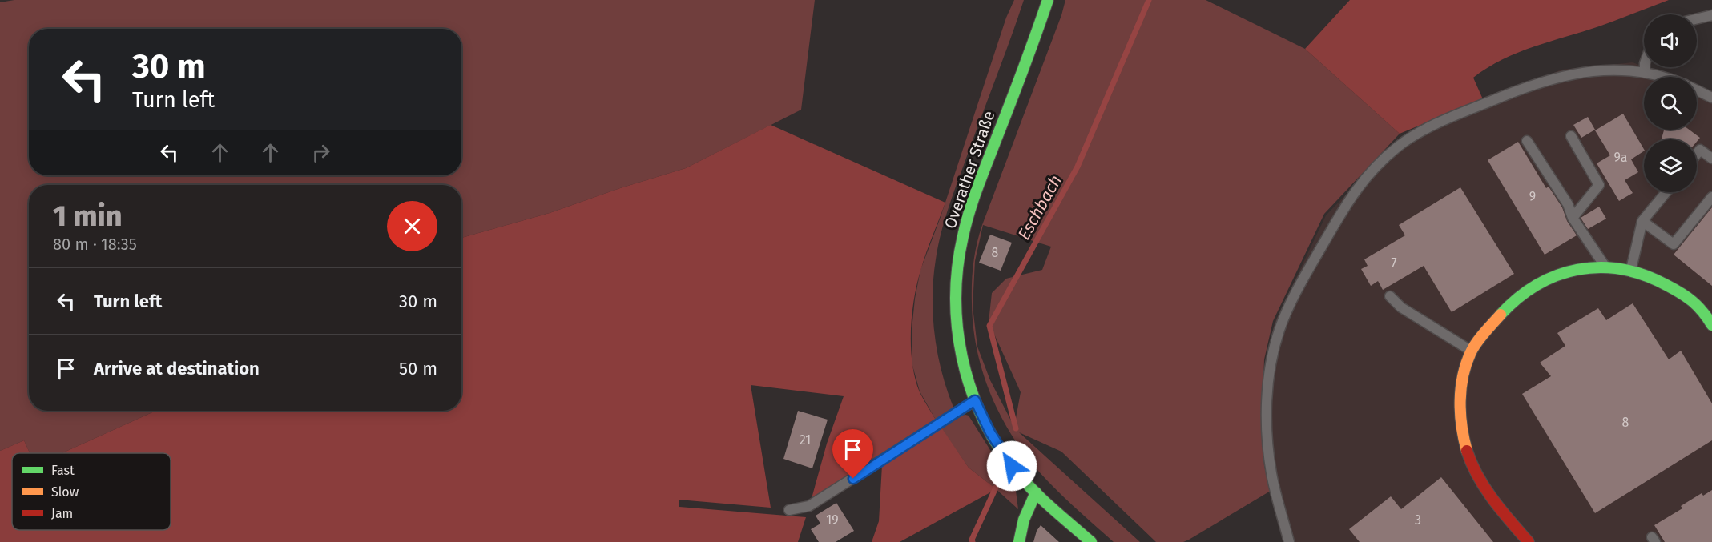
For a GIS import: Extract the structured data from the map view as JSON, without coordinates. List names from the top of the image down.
{
  "streets": {
    "main road": ["Overather Straße"]
  },
  "water": ["Eschbach"],
  "house_numbers": [
    "9a",
    "9",
    "8",
    "7",
    "8",
    "21",
    "19",
    "3"
  ],
  "legend": ["Fast", "Slow", "Jam"],
  "page": {
    "turn": ["30 m", "Turn left"],
    "heading": ["1 min", "80 m · 18:35"],
    "list": [
      {
        "name": "Turn left",
        "value": "30 m"
      },
      {
        "name": "Arrive at destination",
        "value": "50 m"
      }
    ]
  }
}
